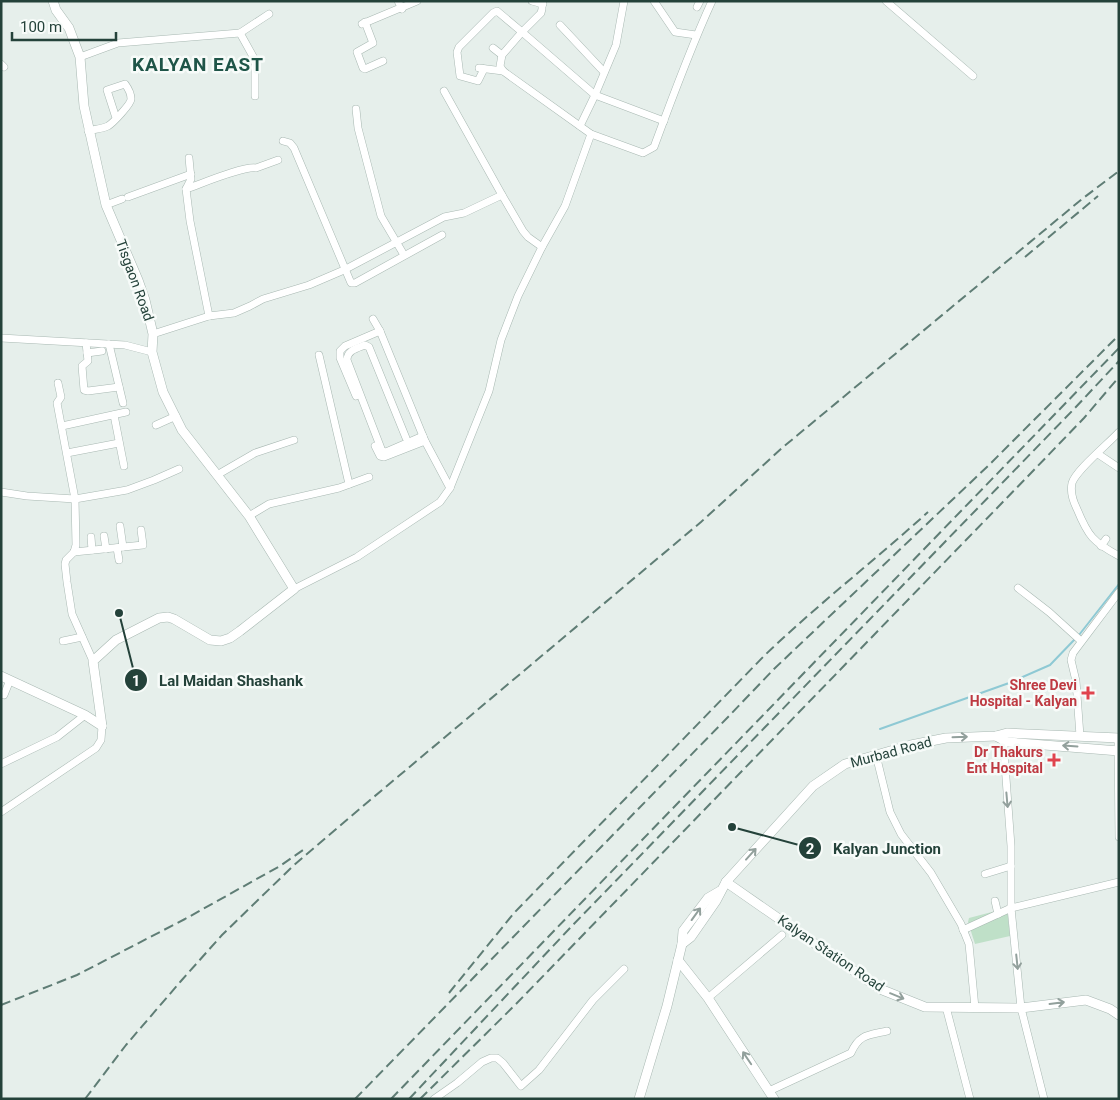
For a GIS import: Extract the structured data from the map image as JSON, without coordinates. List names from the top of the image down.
{
  "streets": {
    "street": ["Tisgaon Road", "Murbad Road", "Kalyan Station Road"]
  },
  "crossings": [
    ["Murbad Road", "Kalyan Station Road"]
  ],
  "one_way": ["Kalyan Station Road"],
  "districts": ["KALYAN EAST"],
  "places": {
    "other": ["Lal Maidan Shashank", "Kalyan Junction"],
    "health": ["Shree Devi Hospital - Kalyan", "Dr Thakurs Ent Hospital"]
  },
  "scale_bar": "100 m"
}
